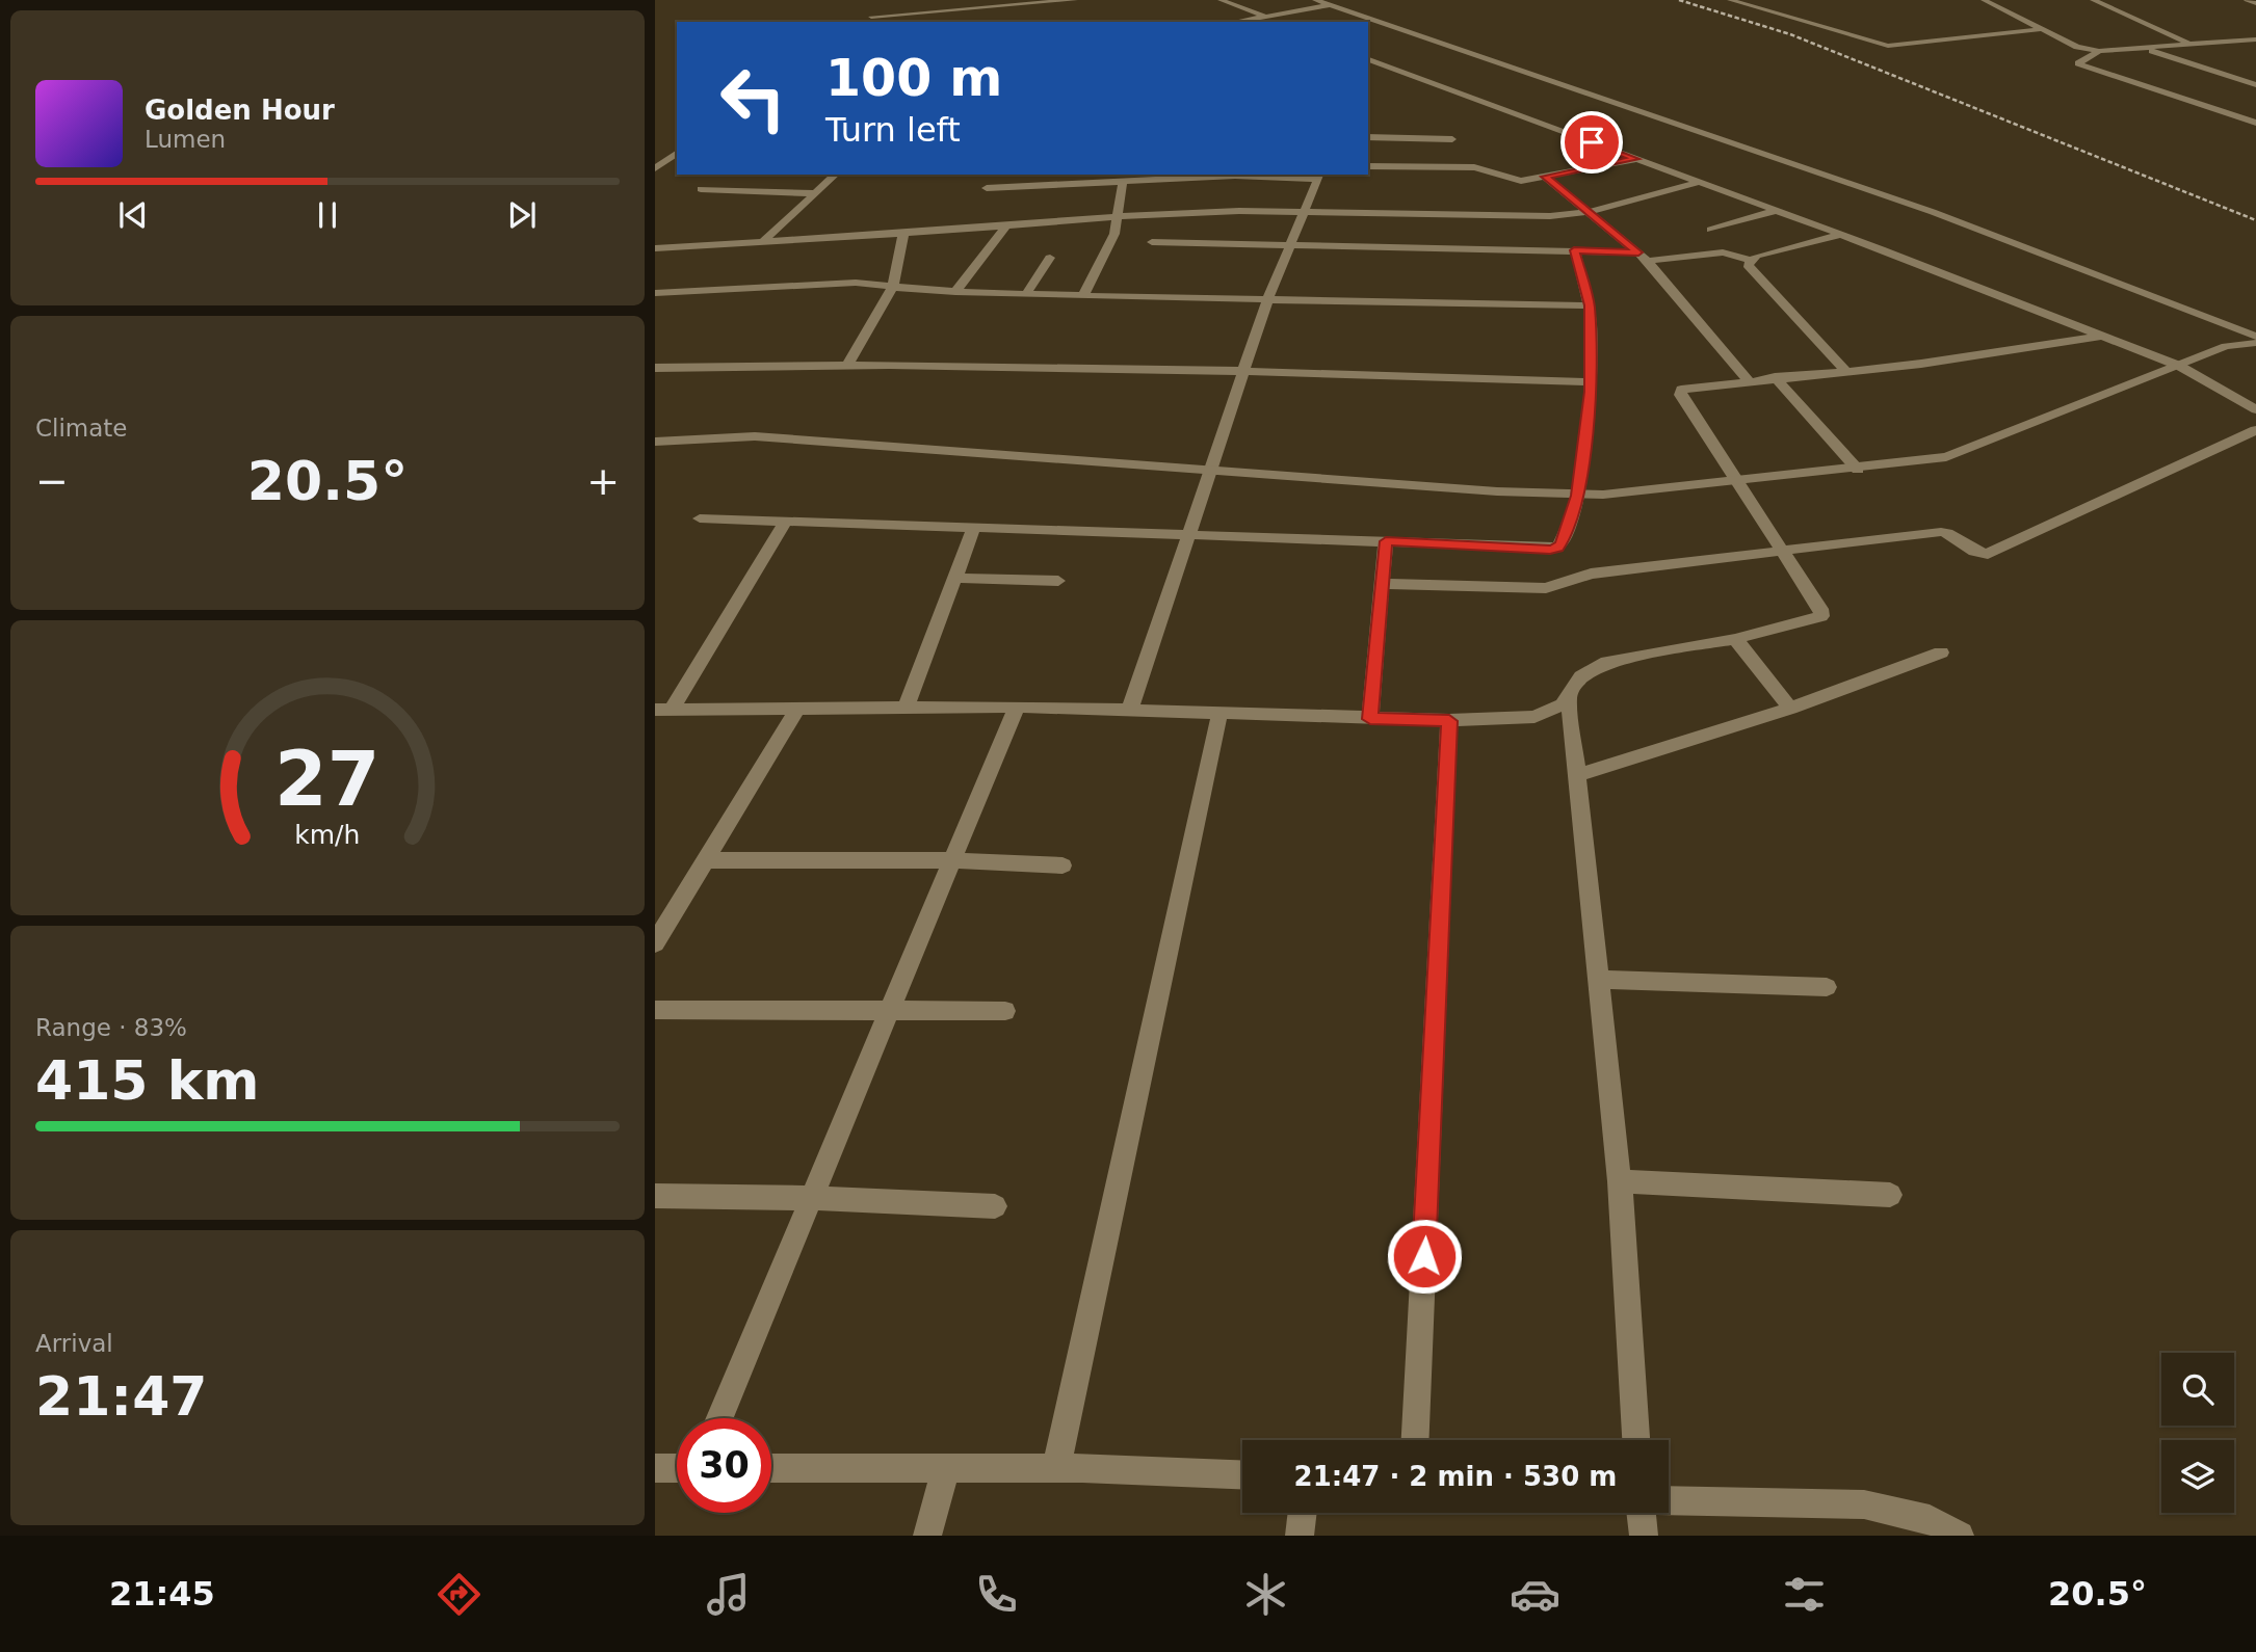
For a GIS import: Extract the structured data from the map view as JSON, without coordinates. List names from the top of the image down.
{
  "page": {
    "turn": ["100 m", "Turn left"],
    "song": ["Golden Hour", "Lumen"],
    "tile": [
      "Climate",
      ["Range · 83%", "415 km"],
      ["Arrival", "21:47"]
    ],
    "heat": ["−", "20.5°", "+"],
    "limit": "30",
    "trip": "21:47 · 2 min · 530 m",
    "tabs": ["21:45", "20.5°"],
    "gauge": ["27", "km/h"]
  }
}
